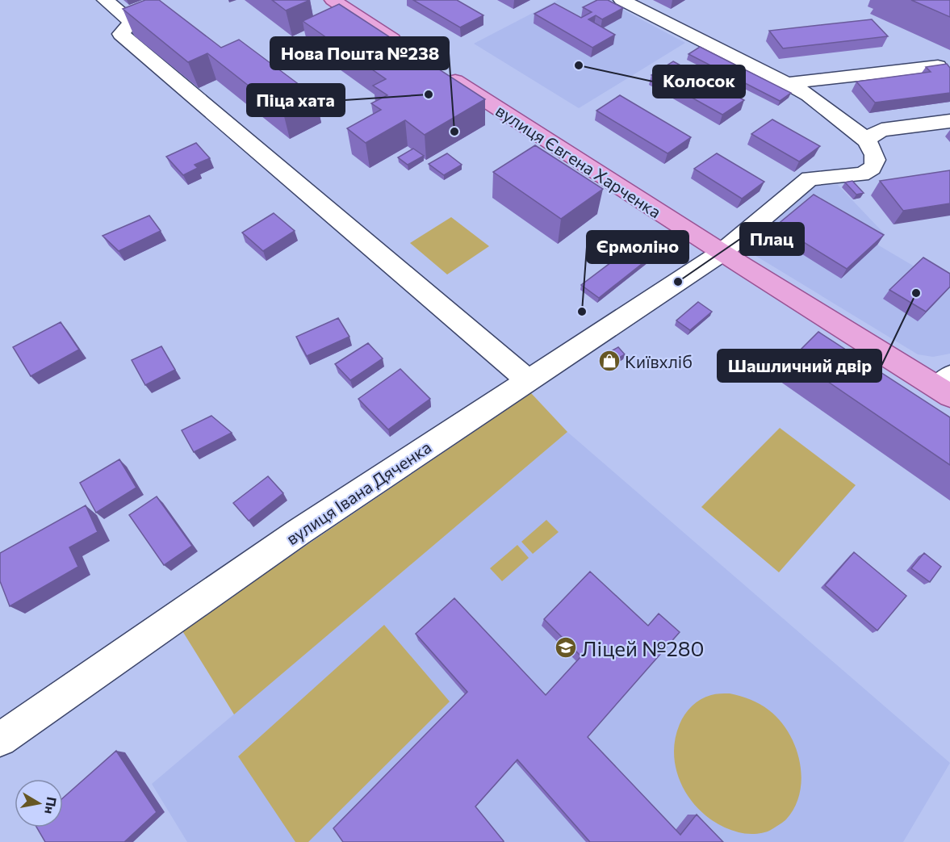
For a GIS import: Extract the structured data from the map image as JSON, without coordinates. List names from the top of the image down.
{
  "streets": {
    "main road": ["вулиця Євгена Харченка"],
    "street": ["вулиця Івана Дяченка"]
  },
  "crossings": [
    ["вулиця Євгена Харченка", "вулиця Івана Дяченка"]
  ],
  "places": {
    "other": [
      "Колосок",
      "Піца хата",
      "Нова Пошта №238",
      "Плац",
      "Шашличний двір",
      "Єрмоліно"
    ],
    "shop": ["Київхліб"],
    "school or university": ["Ліцей №280"]
  },
  "north": "right"
}
